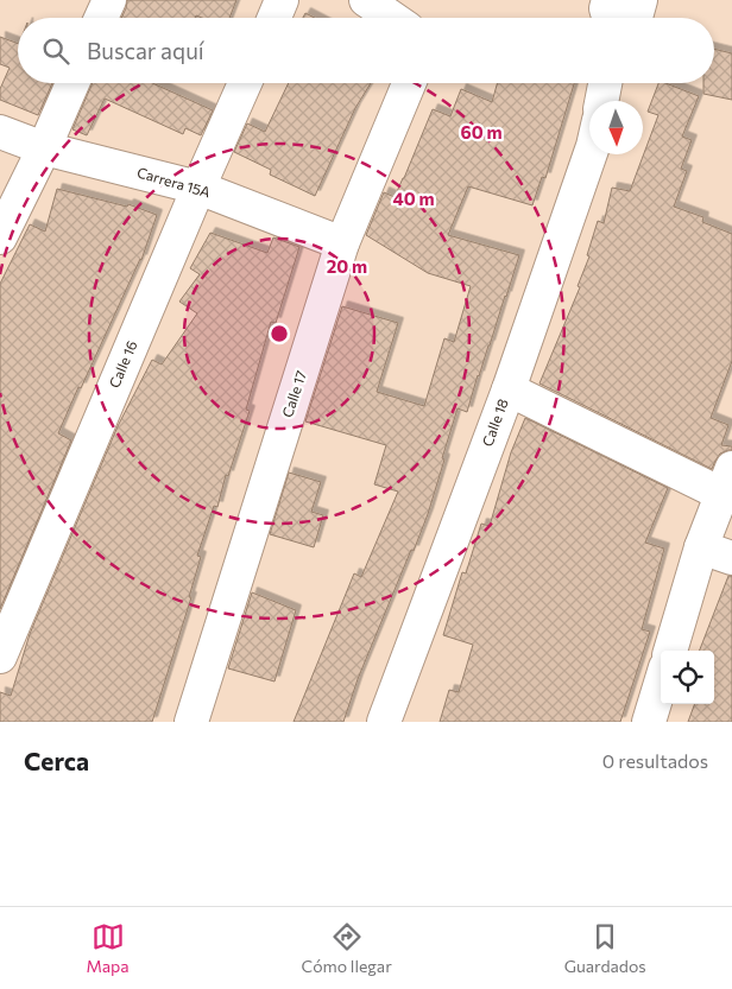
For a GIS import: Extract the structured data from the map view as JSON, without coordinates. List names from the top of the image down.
{
  "streets": {
    "street": [
      "Carrera 15A",
      "Calle 16",
      "Calle 17",
      "Calle 18"
    ]
  },
  "crossings": [
    ["Carrera 15A", "Calle 16"],
    ["Carrera 15A", "Calle 17"]
  ],
  "north": "bottom",
  "page": {
    "search": "Buscar aquí",
    "heading": ["Cerca", "0 resultados"],
    "nav": ["Mapa", "Cómo llegar", "Guardados"]
  },
  "rings": ["60 m", "40 m", "20 m"]
}
